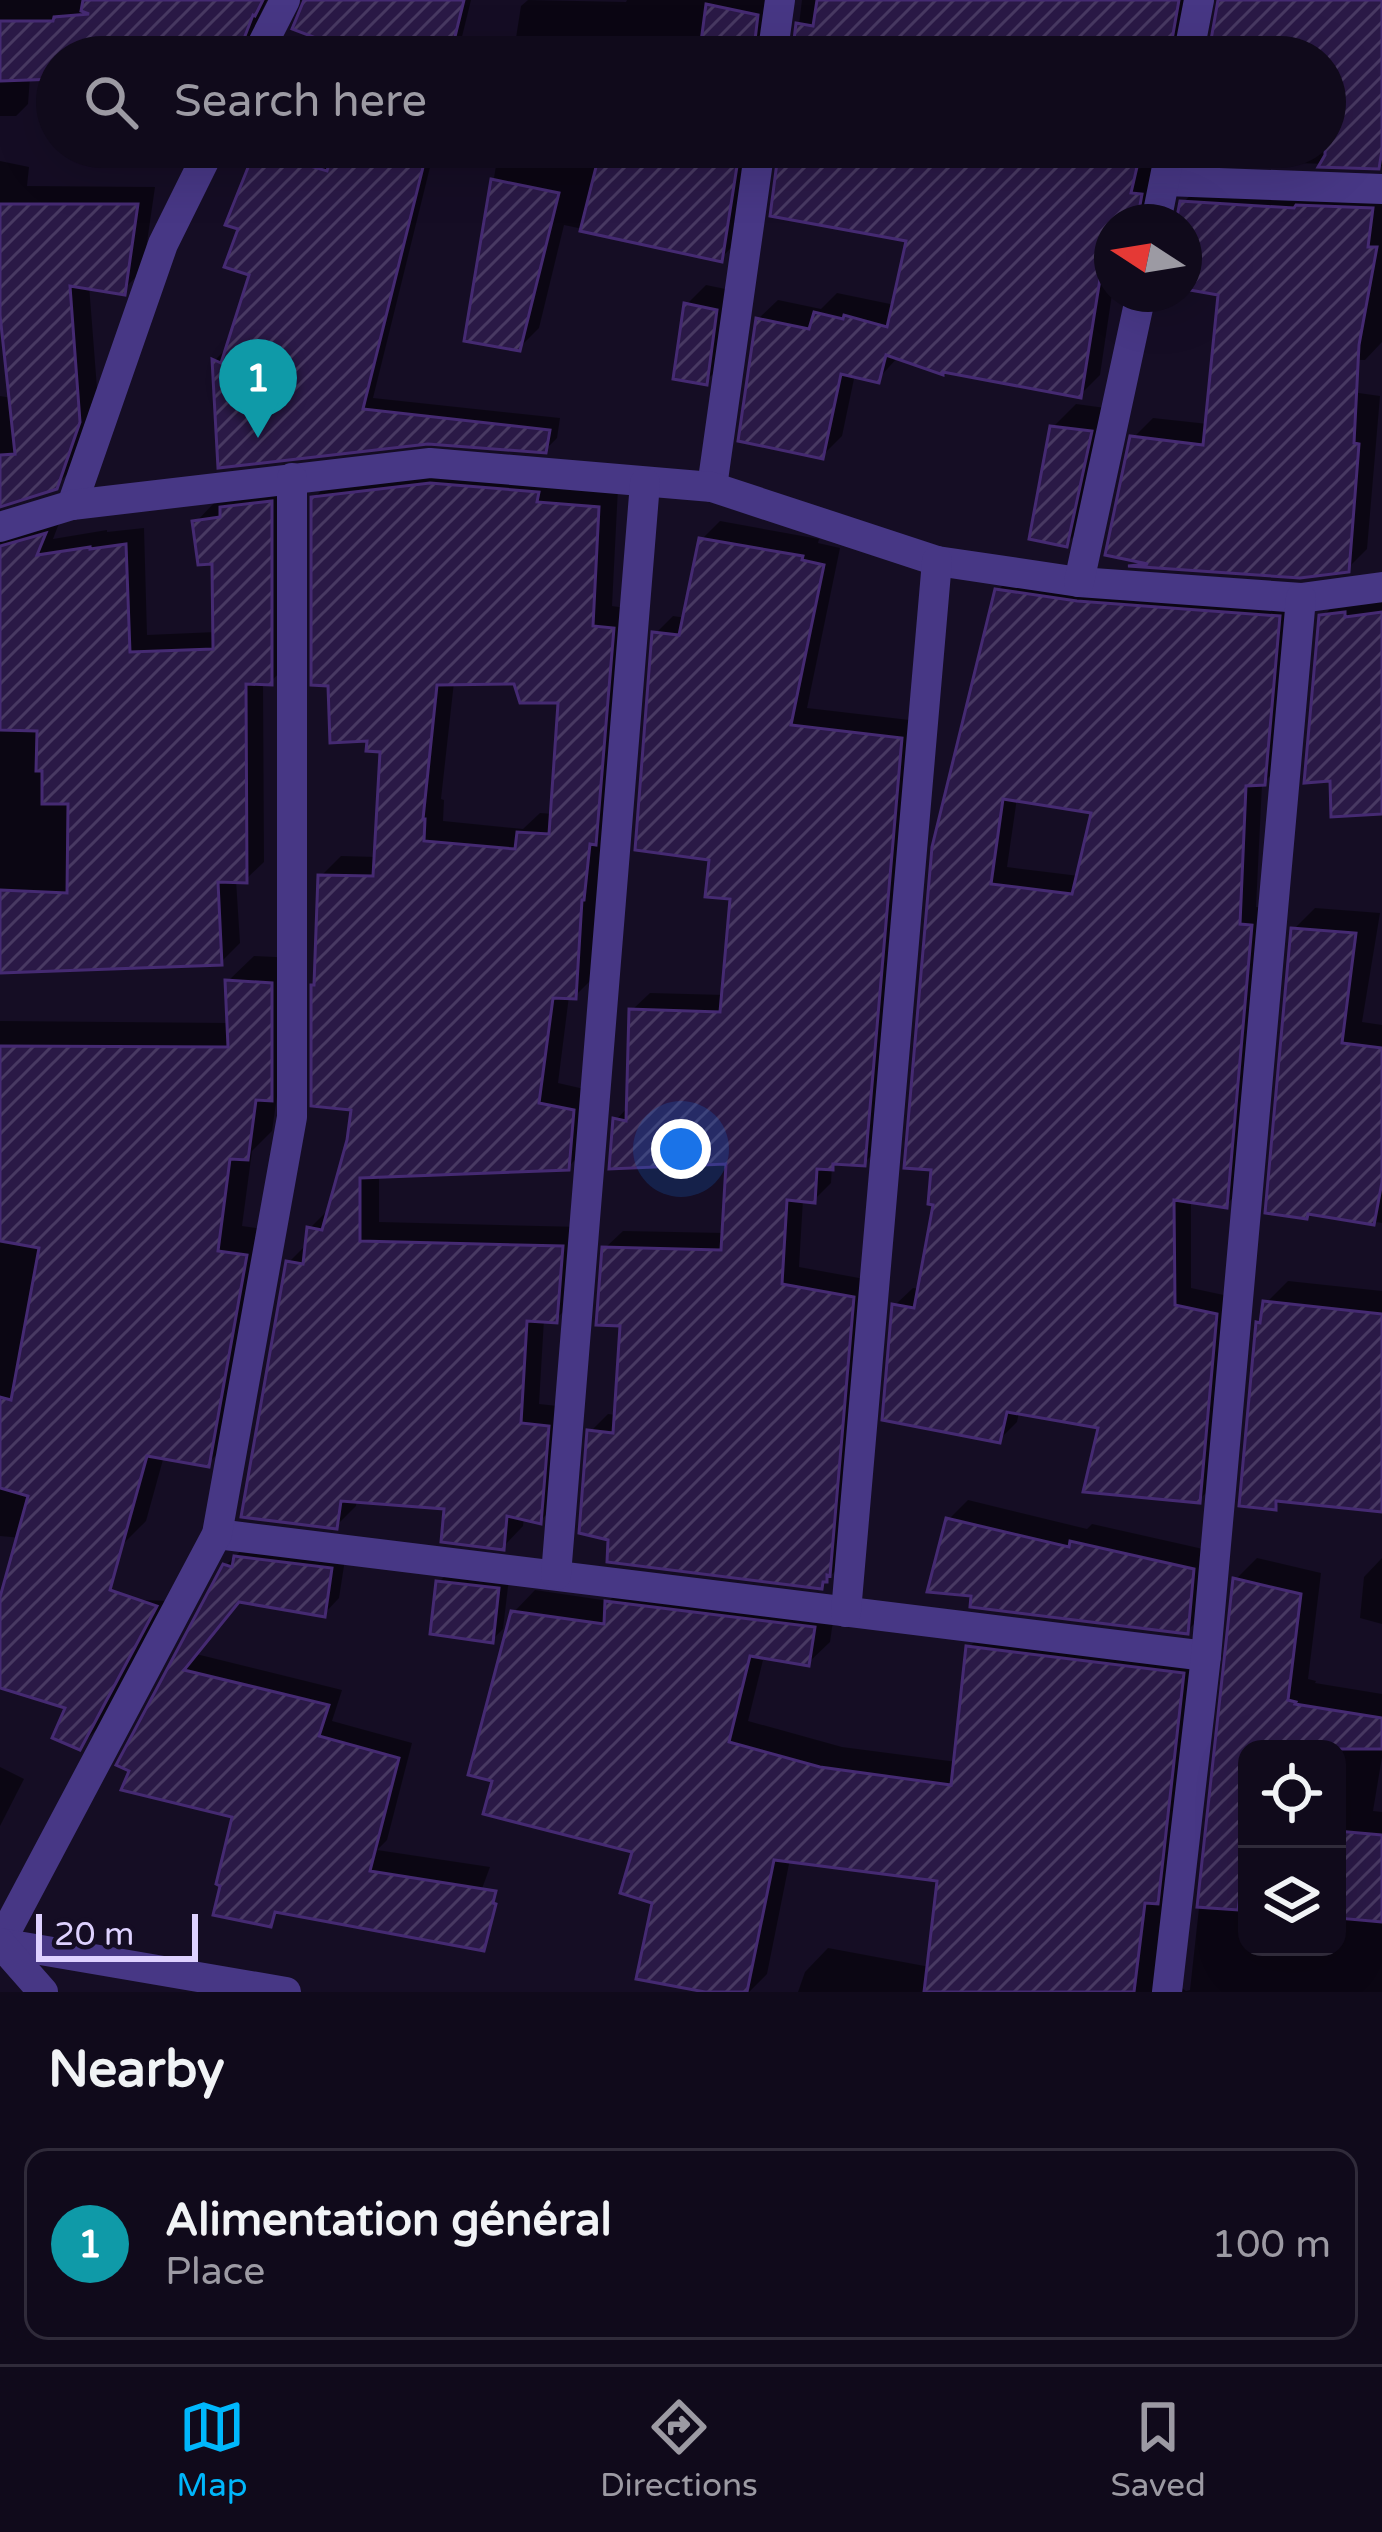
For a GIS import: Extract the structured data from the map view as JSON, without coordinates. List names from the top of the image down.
{
  "scale_bar": "20 m",
  "north": "left",
  "page": {
    "search": "Search here",
    "pins": "1",
    "scale": "20 m",
    "heading": "Nearby",
    "list": [
      {
        "mark": "1",
        "name": "Alimentation général",
        "note": "Place",
        "value": "100 m"
      }
    ],
    "nav": ["Map", "Directions", "Saved"]
  }
}
